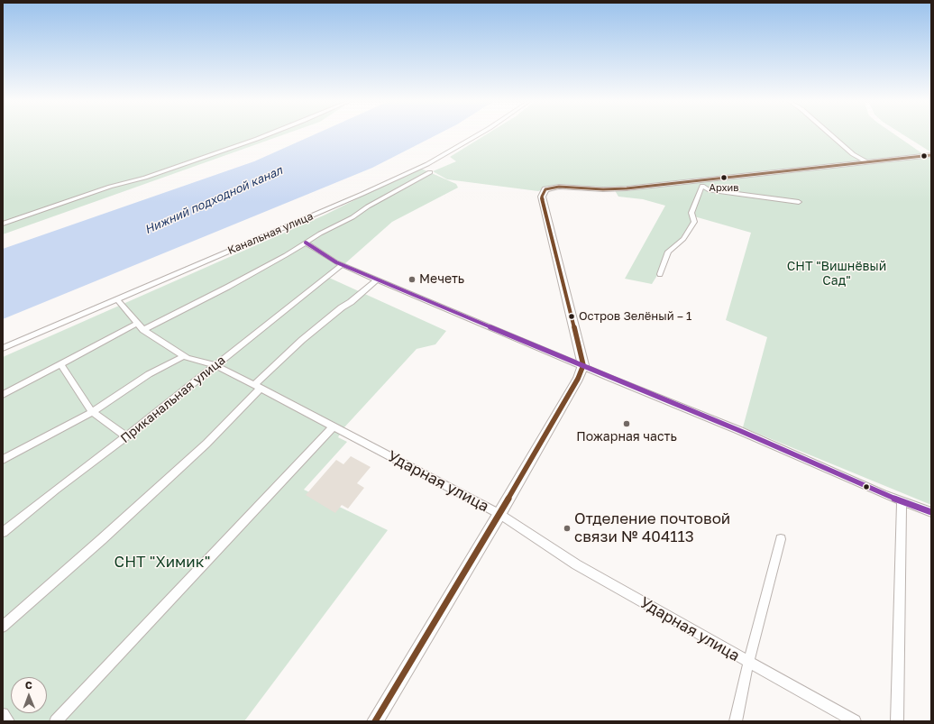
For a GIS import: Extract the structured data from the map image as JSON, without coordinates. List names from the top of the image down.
{
  "streets": {
    "street": ["Канальная улица", "Приканальная улица", "Ударная улица"]
  },
  "crossings": [
    ["Канальная улица", "Ударная улица"],
    ["Приканальная улица", "Ударная улица"]
  ],
  "water": ["Нижний подходной канал"],
  "parks": ["СНТ \"Вишнёвый Сад\"", "СНТ \"Химик\""],
  "places": [
    "Архив",
    "Мечеть",
    "Остров Зелёный – 1",
    "Пожарная часть",
    "Отделение почтовой связи № 404113"
  ],
  "north": "top"
}
